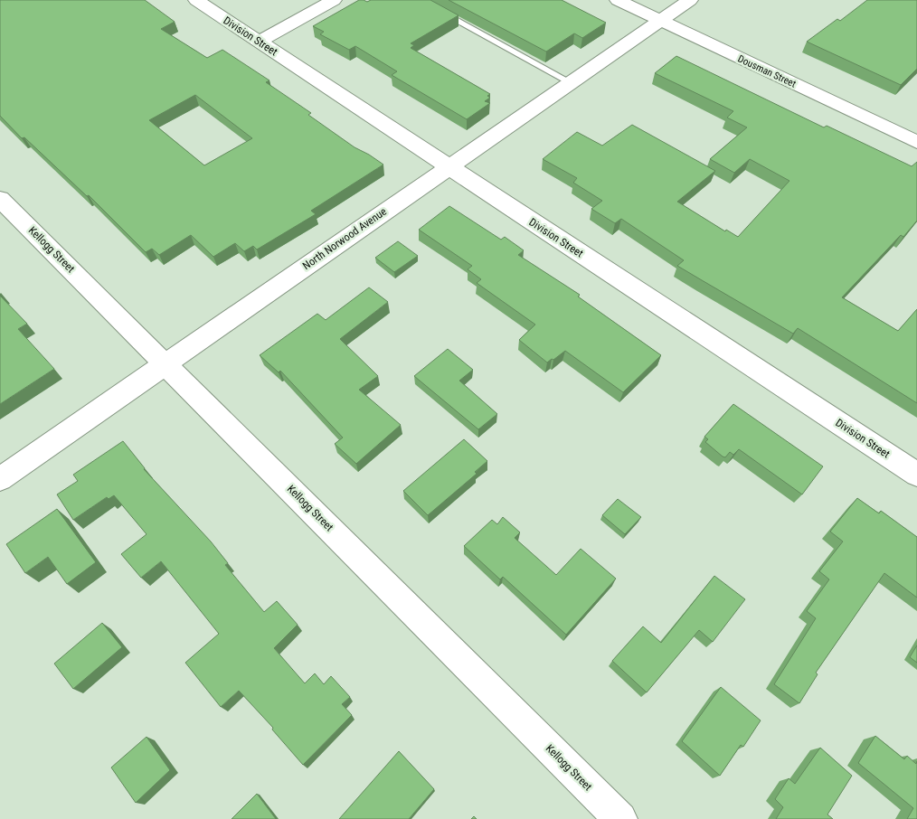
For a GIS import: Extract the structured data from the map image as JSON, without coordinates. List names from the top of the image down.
{
  "streets": {
    "street": [
      "Division Street",
      "Dousman Street",
      "North Norwood Avenue",
      "Kellogg Street"
    ]
  },
  "crossings": [
    ["Division Street", "North Norwood Avenue"],
    ["Dousman Street", "North Norwood Avenue"],
    ["North Norwood Avenue", "Kellogg Street"]
  ]
}
